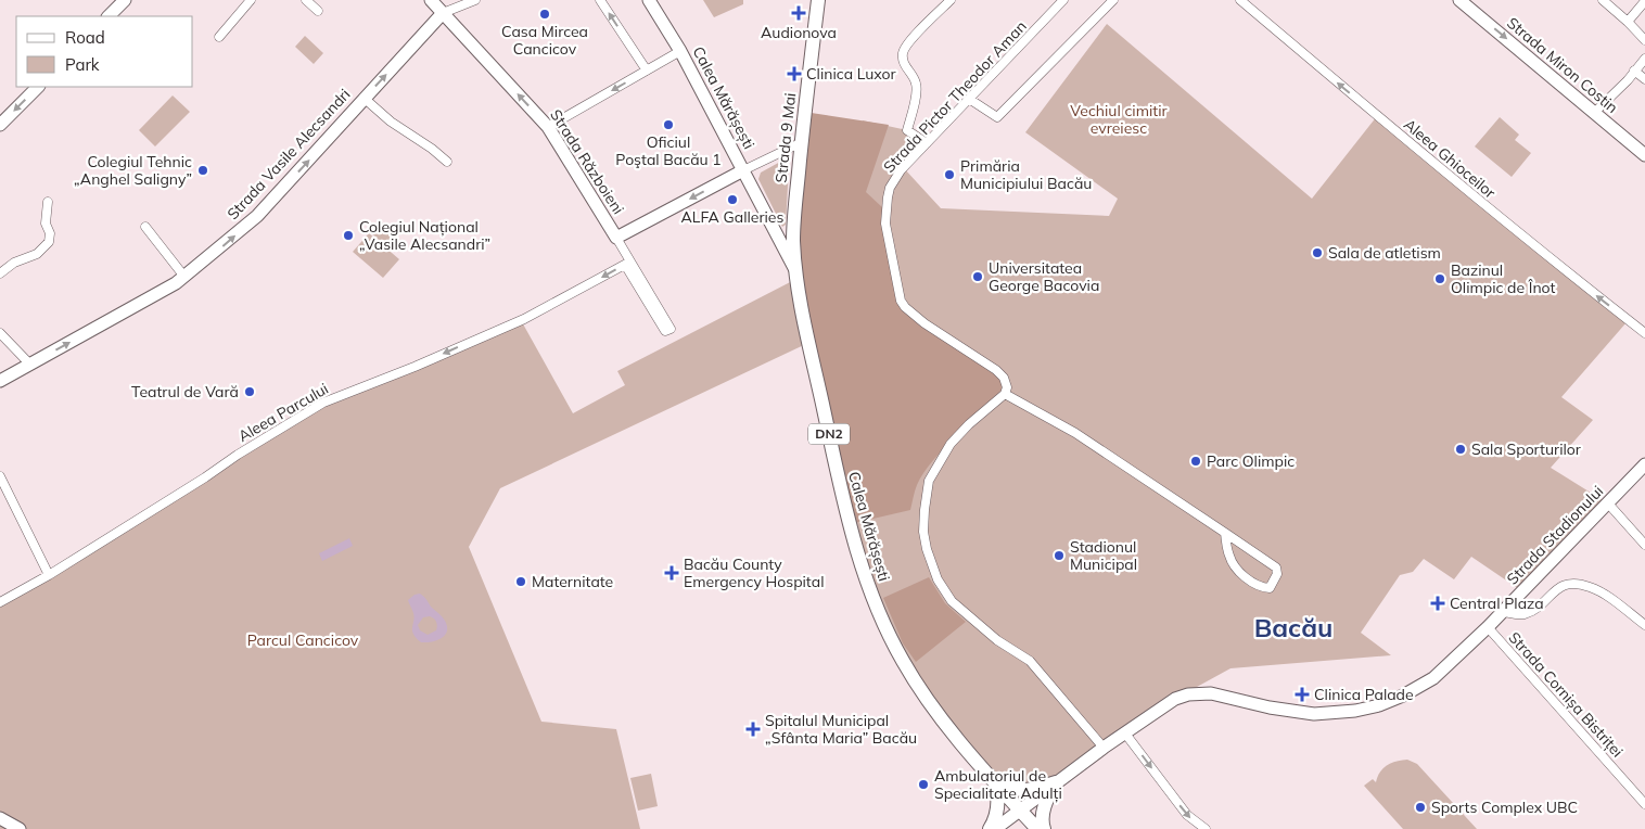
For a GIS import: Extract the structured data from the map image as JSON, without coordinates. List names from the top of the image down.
{
  "streets": {
    "main road": ["Calea Mărășești", "Strada 9 Mai", "DN2"],
    "street": [
      "Strada Miron Costin",
      "Strada Pictor Theodor Aman",
      "Strada Vasile Alecsandri",
      "Aleea Ghioceilor",
      "Strada Războieni",
      "Aleea Parcului",
      "Strada Stadionului",
      "Strada Cornișa Bistriței"
    ]
  },
  "crossings": [
    ["Calea Mărășești", "Strada 9 Mai"],
    ["Calea Mărășești", "Strada Războieni"],
    ["Calea Mărășești", "Strada Stadionului"],
    ["Strada 9 Mai", "Strada Războieni"],
    ["Strada Vasile Alecsandri", "Strada Războieni"],
    ["Strada Stadionului", "Strada Cornișa Bistriței"]
  ],
  "one_way": ["Strada Vasile Alecsandri", "Aleea Ghioceilor", "Aleea Parcului"],
  "districts": ["Bacău"],
  "parks": ["Vechiul cimitir evreiesc", "Parcul Cancicov"],
  "places": {
    "health": [
      "Audionova",
      "Clinica Luxor",
      "Bacău County Emergency Hospital",
      "Central Plaza",
      "Clinica Palade",
      "Spitalul Municipal „Sfânta Maria” Bacău"
    ],
    "other": [
      "Casa Mircea Cancicov",
      "Oficiul Poştal Bacău 1",
      "Colegiul Tehnic „Anghel Saligny”",
      "Primăria Municipiului Bacău",
      "ALFA Galleries",
      "Colegiul Național „Vasile Alecsandri”",
      "Sala de atletism",
      "Universitatea George Bacovia",
      "Bazinul Olimpic de Înot",
      "Teatrul de Vară",
      "Sala Sporturilor",
      "Parc Olimpic",
      "Stadionul Municipal",
      "Maternitate",
      "Ambulatoriul de Specialitate Adulți",
      "Sports Complex UBC"
    ]
  },
  "legend": ["Road", "Park"]
}
